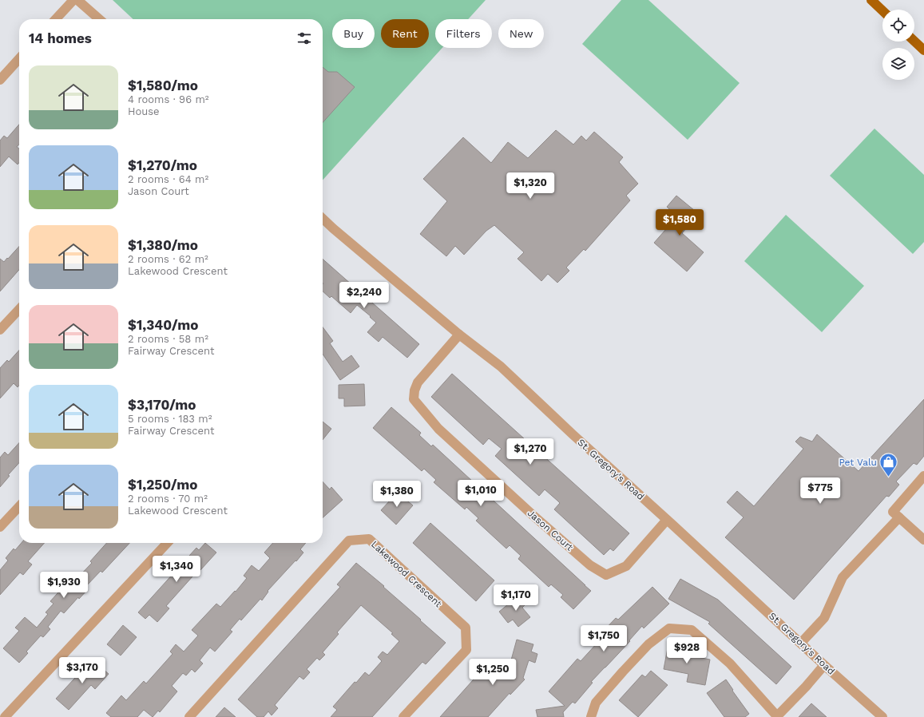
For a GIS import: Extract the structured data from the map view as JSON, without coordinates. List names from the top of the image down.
{
  "streets": {
    "street": ["St. Gregory's Road", "Jason Court", "Lakewood Crescent"]
  },
  "crossings": [
    ["St. Gregory's Road", "Jason Court"]
  ],
  "places": {
    "shop": ["Pet Valu"]
  },
  "page": {
    "chip": [
      "Buy",
      "Rent",
      "Filters",
      "New"
    ],
    "heading": "14 homes",
    "list": [
      {
        "name": "$1,580/mo",
        "note": "4 rooms · 96 m² · House"
      },
      {
        "name": "$1,270/mo",
        "note": "2 rooms · 64 m² · Jason Court"
      },
      {
        "name": "$1,380/mo",
        "note": "2 rooms · 62 m² · Lakewood Crescent"
      },
      {
        "name": "$1,340/mo",
        "note": "2 rooms · 58 m² · Fairway Crescent"
      },
      {
        "name": "$3,170/mo",
        "note": "5 rooms · 183 m² · Fairway Crescent"
      },
      {
        "name": "$1,250/mo",
        "note": "2 rooms · 70 m² · Lakewood Crescent"
      }
    ],
    "price": [
      "$1,320",
      "$1,580",
      "$2,240",
      "$1,270",
      "$775",
      "$1,010",
      "$1,380",
      "$1,340",
      "$1,930",
      "$1,170",
      "$1,750",
      "$928",
      "$3,170",
      "$1,250"
    ]
  }
}
